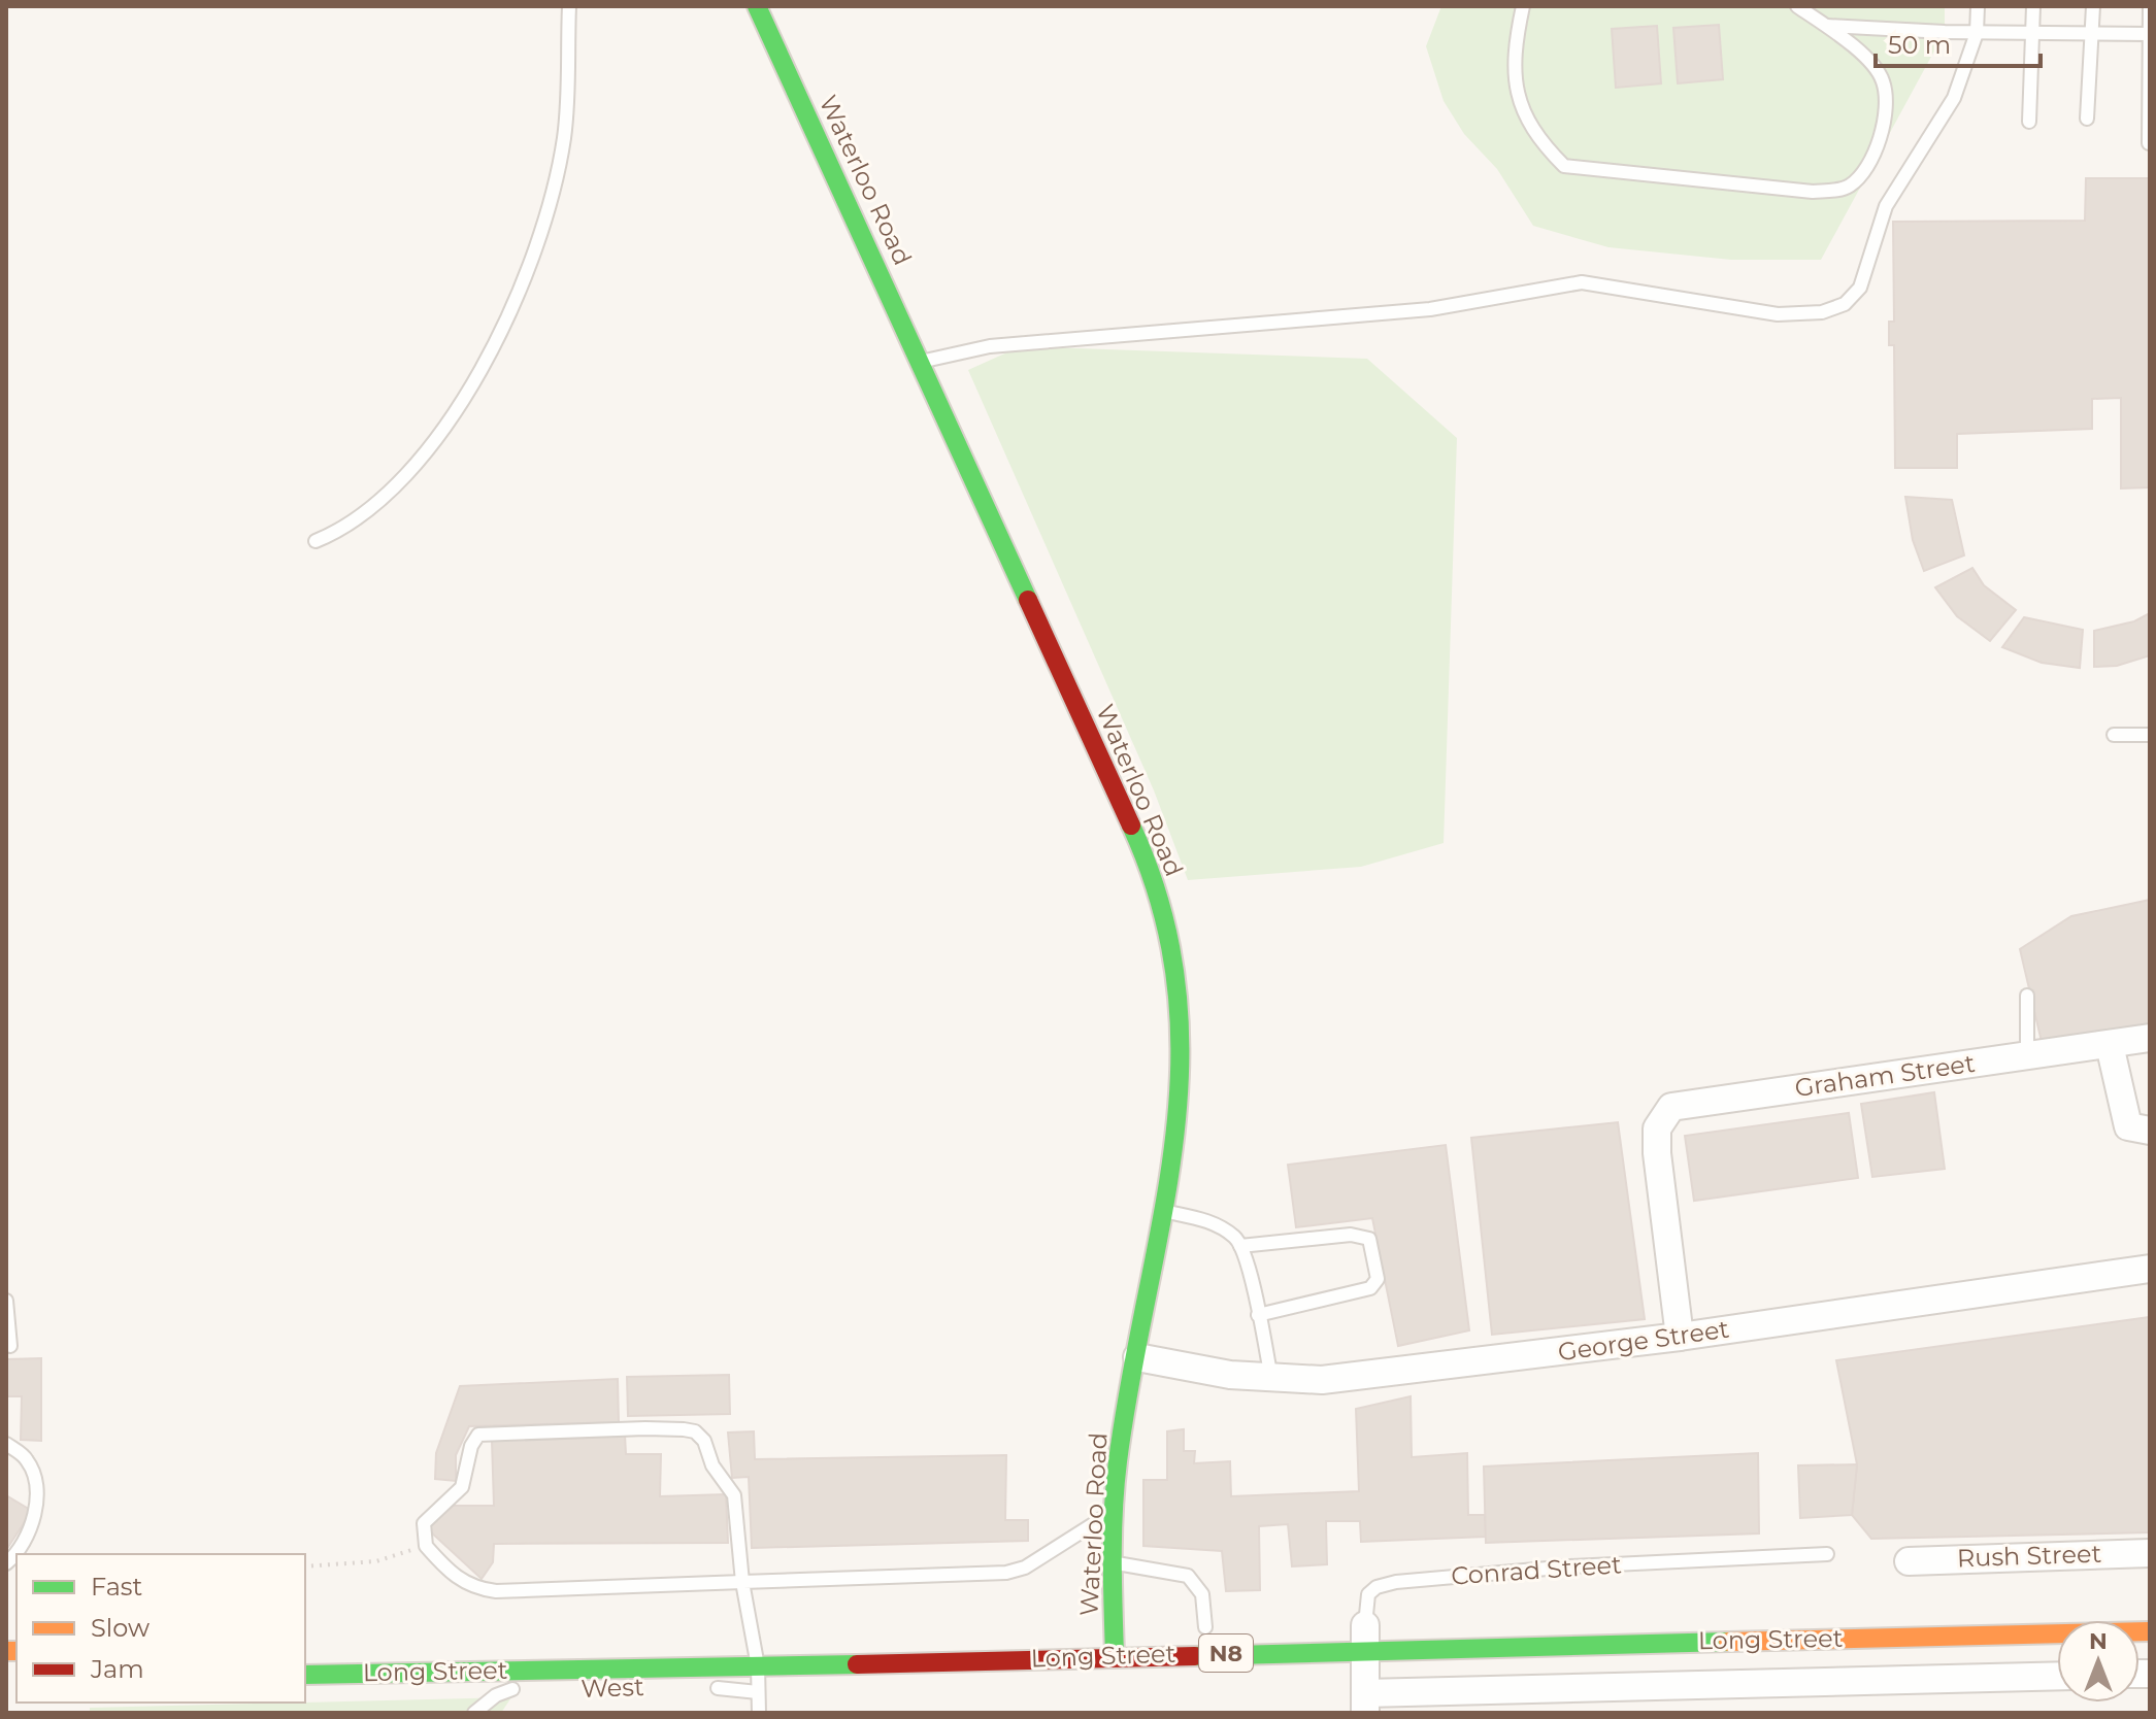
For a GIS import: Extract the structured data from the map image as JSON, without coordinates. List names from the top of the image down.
{
  "streets": {
    "main road": ["Waterloo Road", "Long Street", "N8"],
    "street": [
      "Graham Street",
      "George Street",
      "Rush Street",
      "Conrad Street"
    ]
  },
  "crossings": [
    ["Waterloo Road", "George Street"],
    ["Waterloo Road", "Long Street"],
    ["Graham Street", "George Street"],
    ["Conrad Street", "Long Street"]
  ],
  "legend": ["Fast", "Slow", "Jam"],
  "scale_bar": "50 m",
  "north": "top"
}
